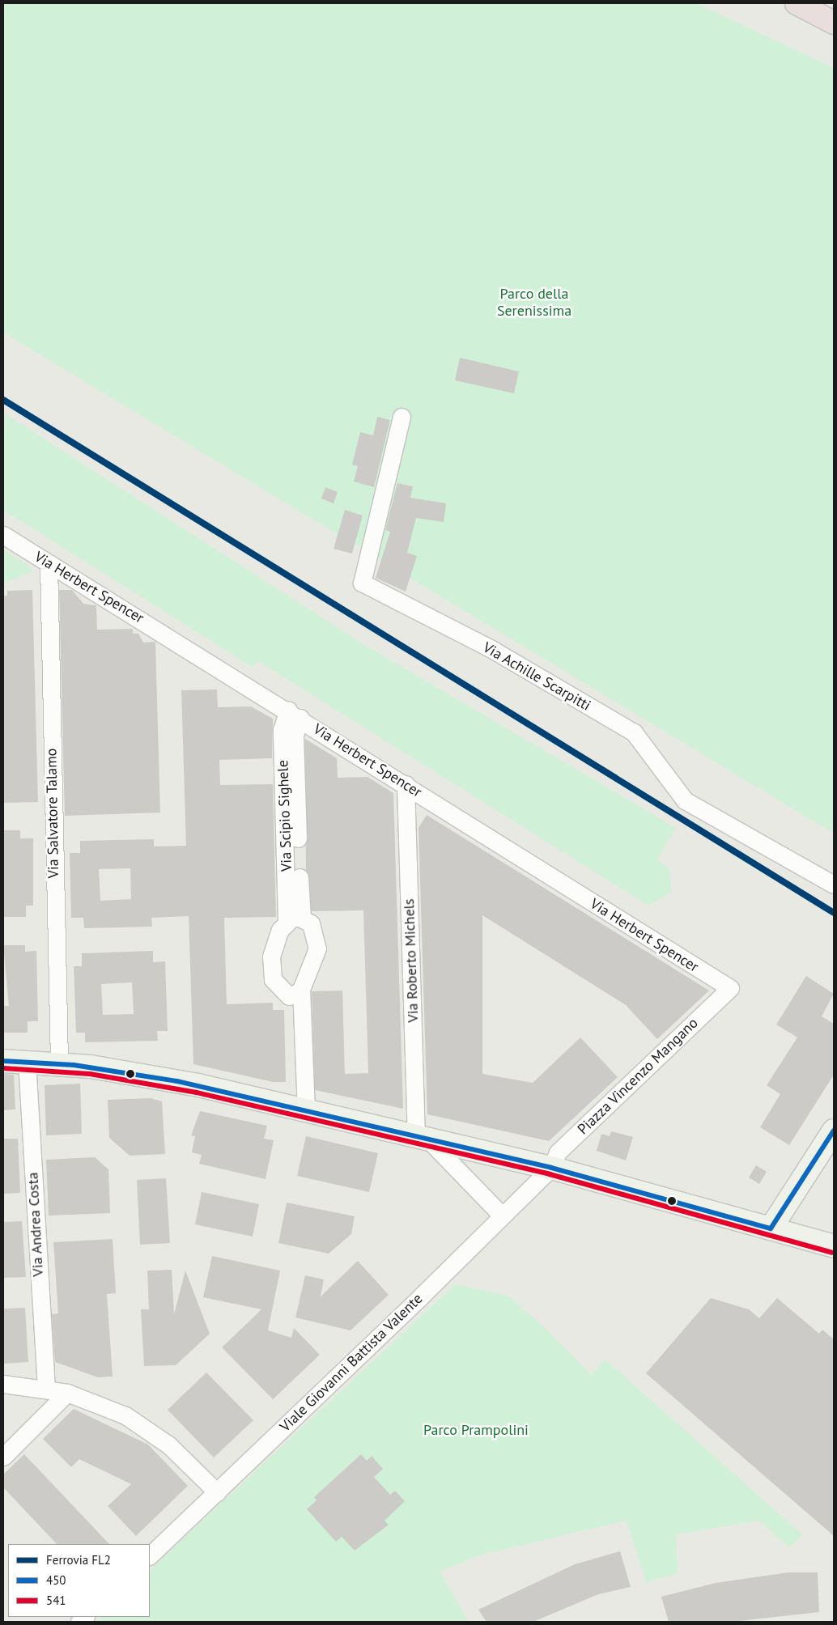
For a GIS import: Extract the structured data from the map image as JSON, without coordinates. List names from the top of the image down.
{
  "streets": {
    "street": [
      "Via Herbert Spencer",
      "Via Achille Scarpitti",
      "Via Salvatore Talamo",
      "Via Scipio Sighele",
      "Via Roberto Michels",
      "Piazza Vincenzo Mangano",
      "Via Andrea Costa",
      "Viale Giovanni Battista Valente"
    ]
  },
  "crossings": [
    ["Via Herbert Spencer", "Via Salvatore Talamo"],
    ["Via Herbert Spencer", "Via Scipio Sighele"],
    ["Via Herbert Spencer", "Via Roberto Michels"],
    ["Via Herbert Spencer", "Piazza Vincenzo Mangano"],
    ["Piazza Vincenzo Mangano", "Viale Giovanni Battista Valente"]
  ],
  "parks": ["Parco della Serenissima", "Parco Prampolini"],
  "lines": ["rail line FL2", "transit line 450", "transit line 541"],
  "legend": ["Ferrovia FL2", "450", "541"]
}
